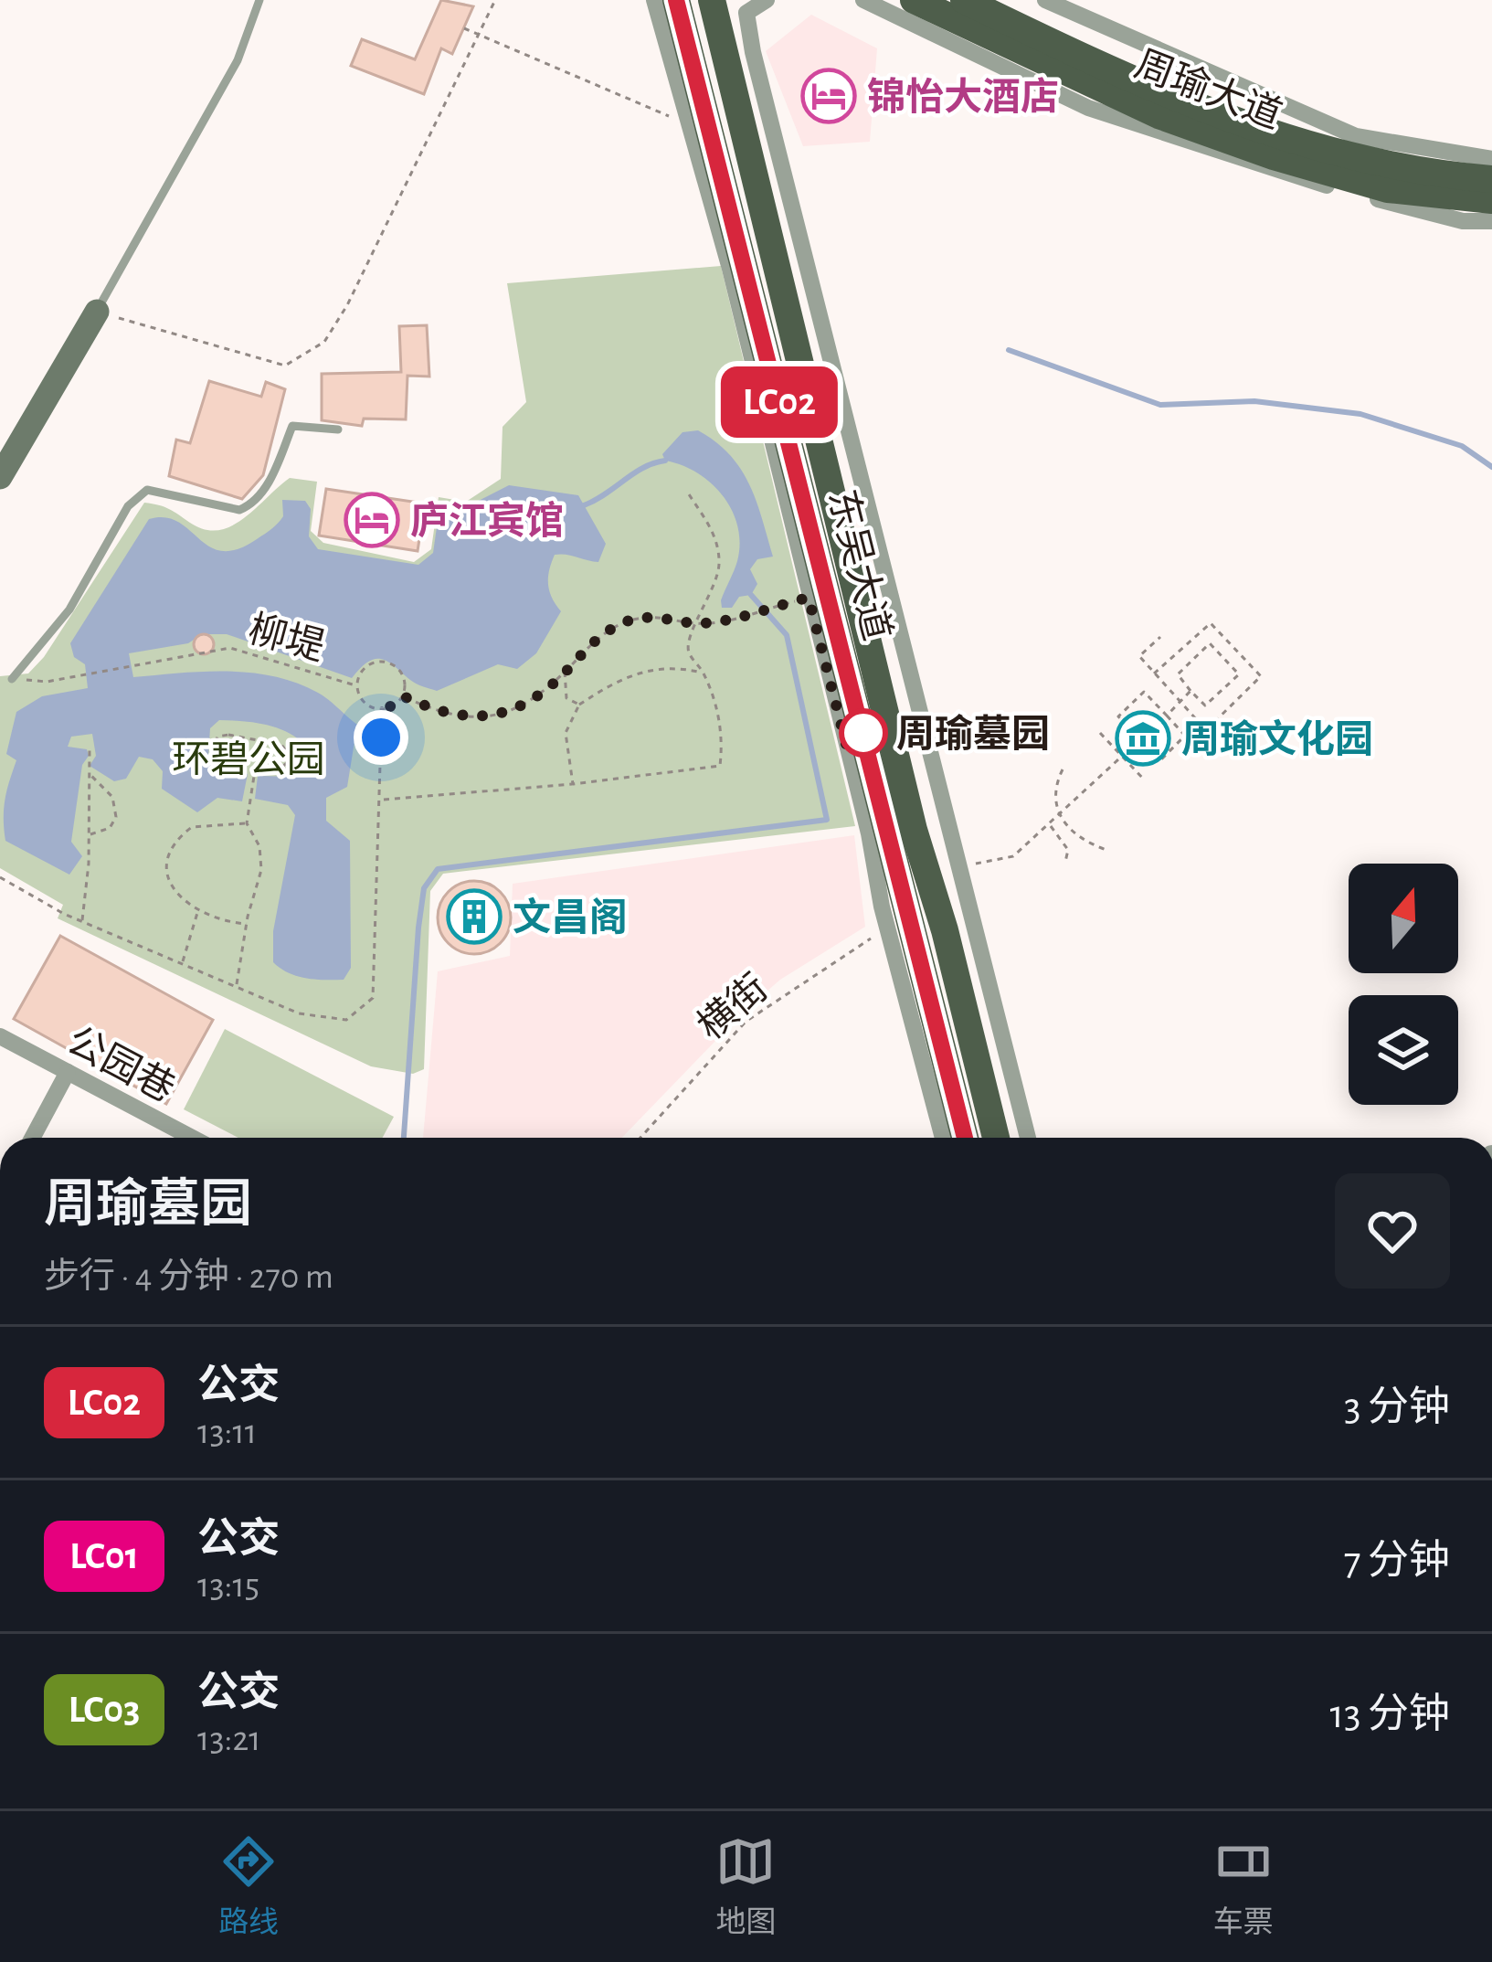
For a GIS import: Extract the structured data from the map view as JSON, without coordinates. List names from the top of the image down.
{
  "streets": {
    "main road": ["周瑜大道", "东吴大道"],
    "street": ["公园巷"],
    "path": ["柳堤", "横街"]
  },
  "parks": ["环碧公园"],
  "places": {
    "hotel": ["锦怡大酒店", "庐江宾馆"],
    "other": ["周瑜墓园"],
    "museum": ["周瑜文化园"],
    "building": ["文昌阁"]
  },
  "lines": ["bus line LC02"],
  "north": "top",
  "page": {
    "on_map": "LC02",
    "heading": ["周瑜墓园", "步行 · 4 分钟 · 270 m"],
    "list": [
      {
        "mark": "LC02",
        "name": "公交",
        "note": "13:11",
        "value": "3 分钟"
      },
      {
        "mark": "LC01",
        "name": "公交",
        "note": "13:15",
        "value": "7 分钟"
      },
      {
        "mark": "LC03",
        "name": "公交",
        "note": "13:21",
        "value": "13 分钟"
      }
    ],
    "tabs": ["路线", "地图", "车票"]
  }
}
